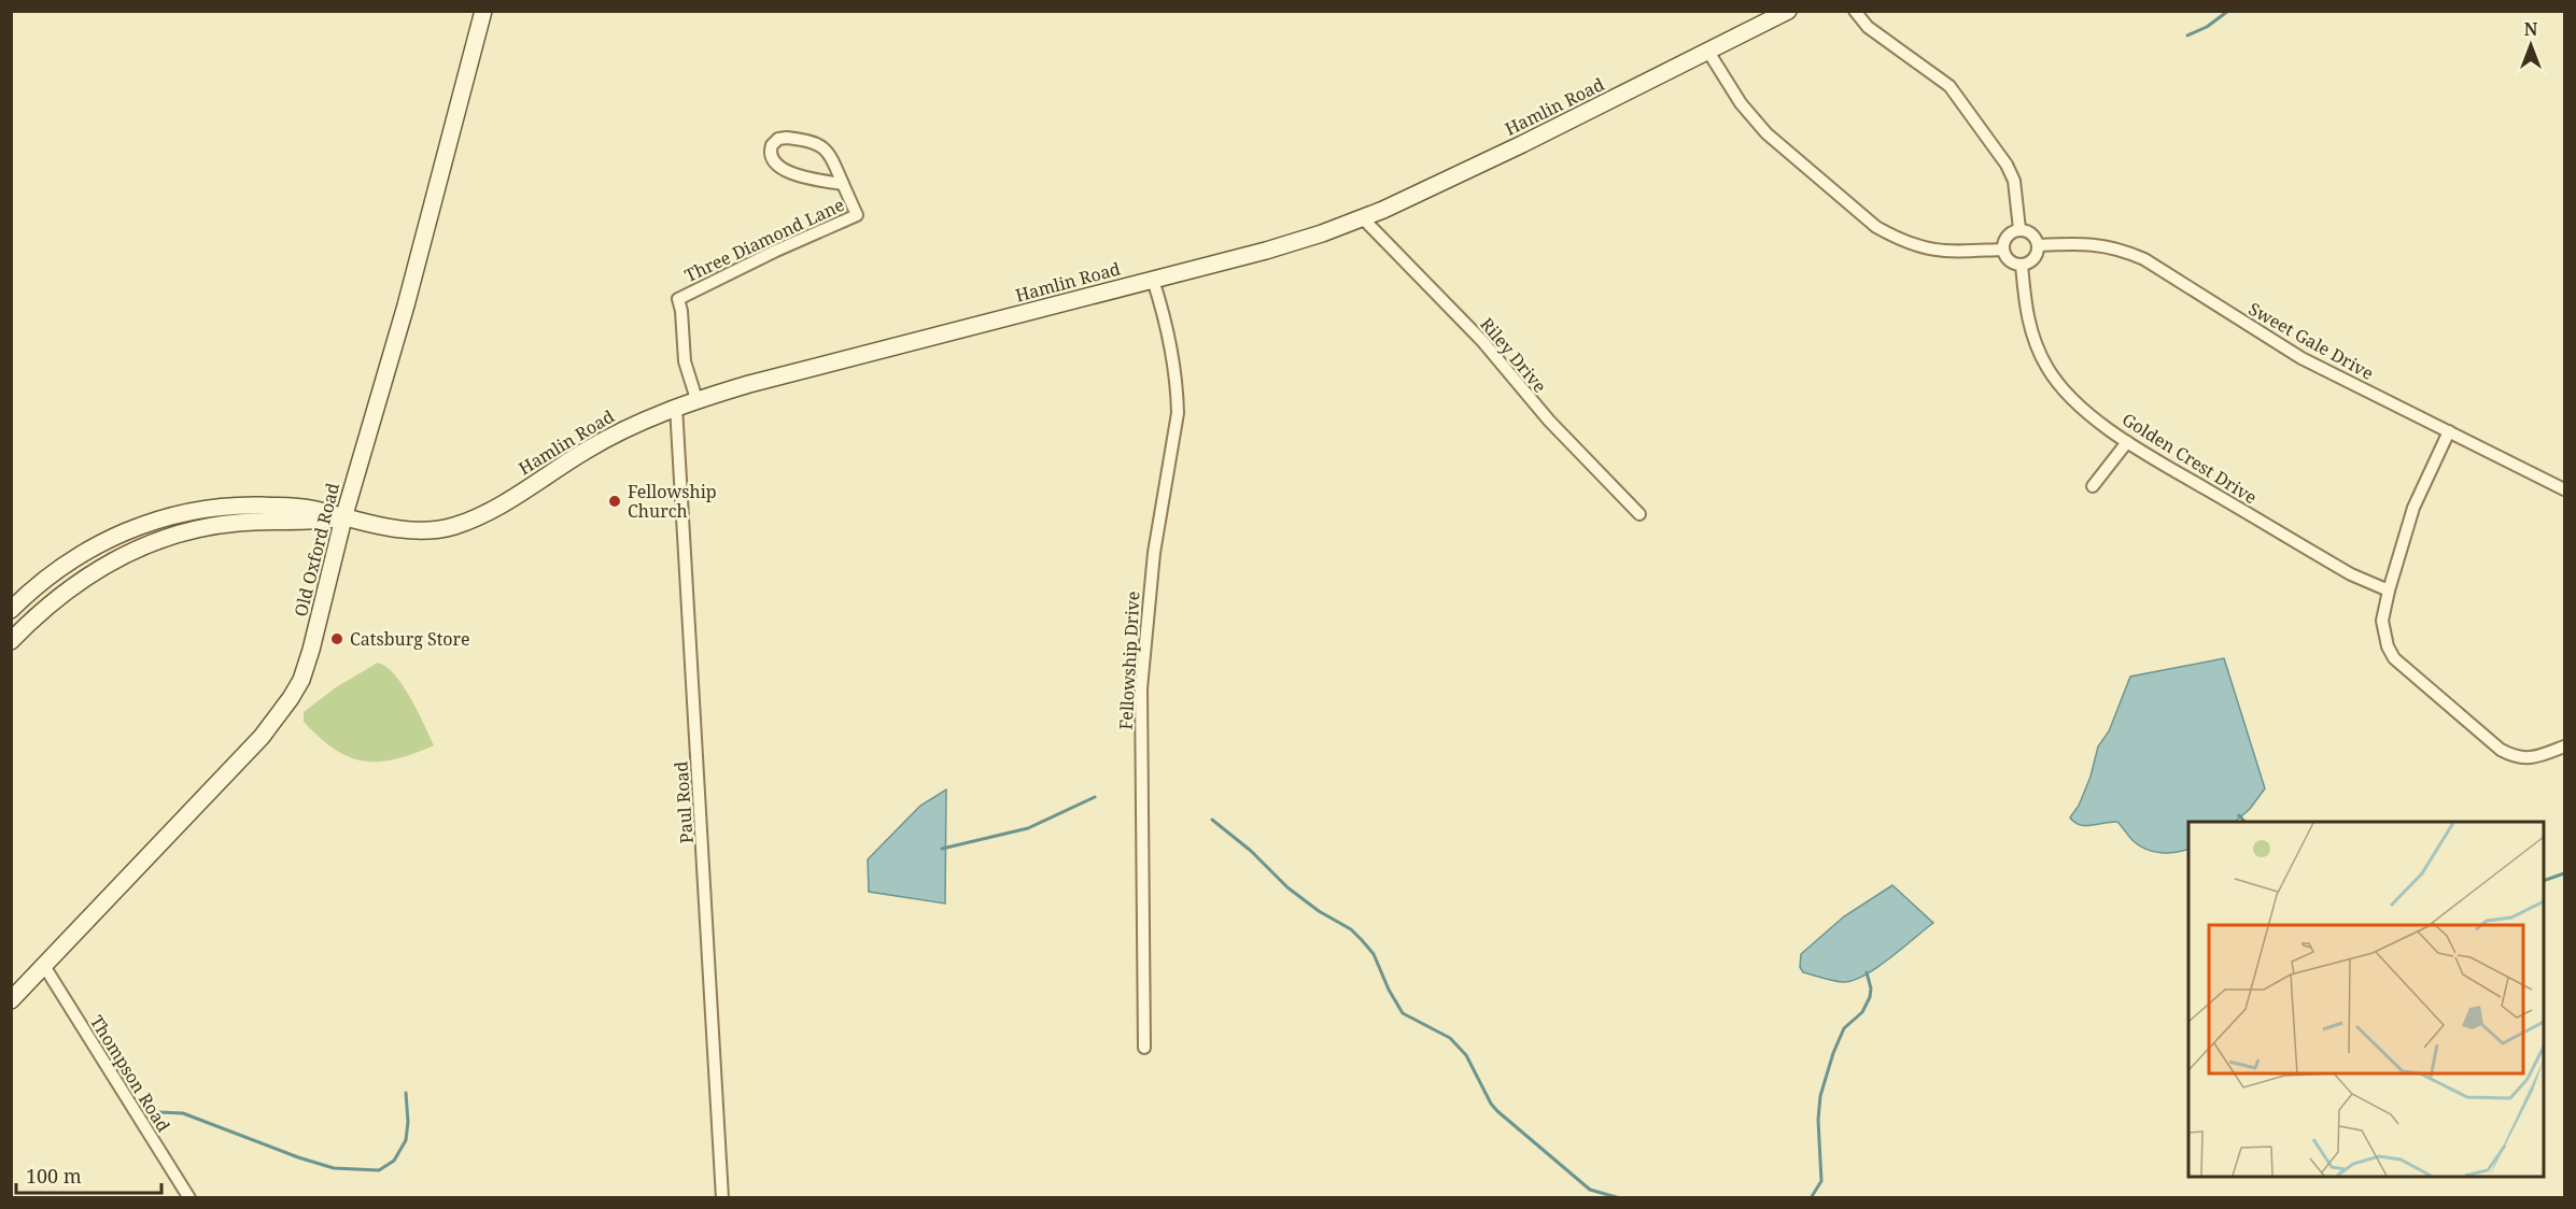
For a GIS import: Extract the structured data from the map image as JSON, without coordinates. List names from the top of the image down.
{
  "streets": {
    "street": [
      "Hamlin Road",
      "Three Diamond Lane",
      "Sweet Gale Drive",
      "Riley Drive",
      "Golden Crest Drive",
      "Old Oxford Road",
      "Fellowship Drive",
      "Paul Road",
      "Thompson Road"
    ]
  },
  "crossings": [
    ["Hamlin Road", "Three Diamond Lane"],
    ["Hamlin Road", "Riley Drive"],
    ["Hamlin Road", "Old Oxford Road"],
    ["Hamlin Road", "Fellowship Drive"],
    ["Hamlin Road", "Paul Road"],
    ["Sweet Gale Drive", "Golden Crest Drive"],
    ["Old Oxford Road", "Thompson Road"]
  ],
  "places": ["Fellowship Church", "Catsburg Store"],
  "scale_bar": "100 m",
  "north": "top"
}
